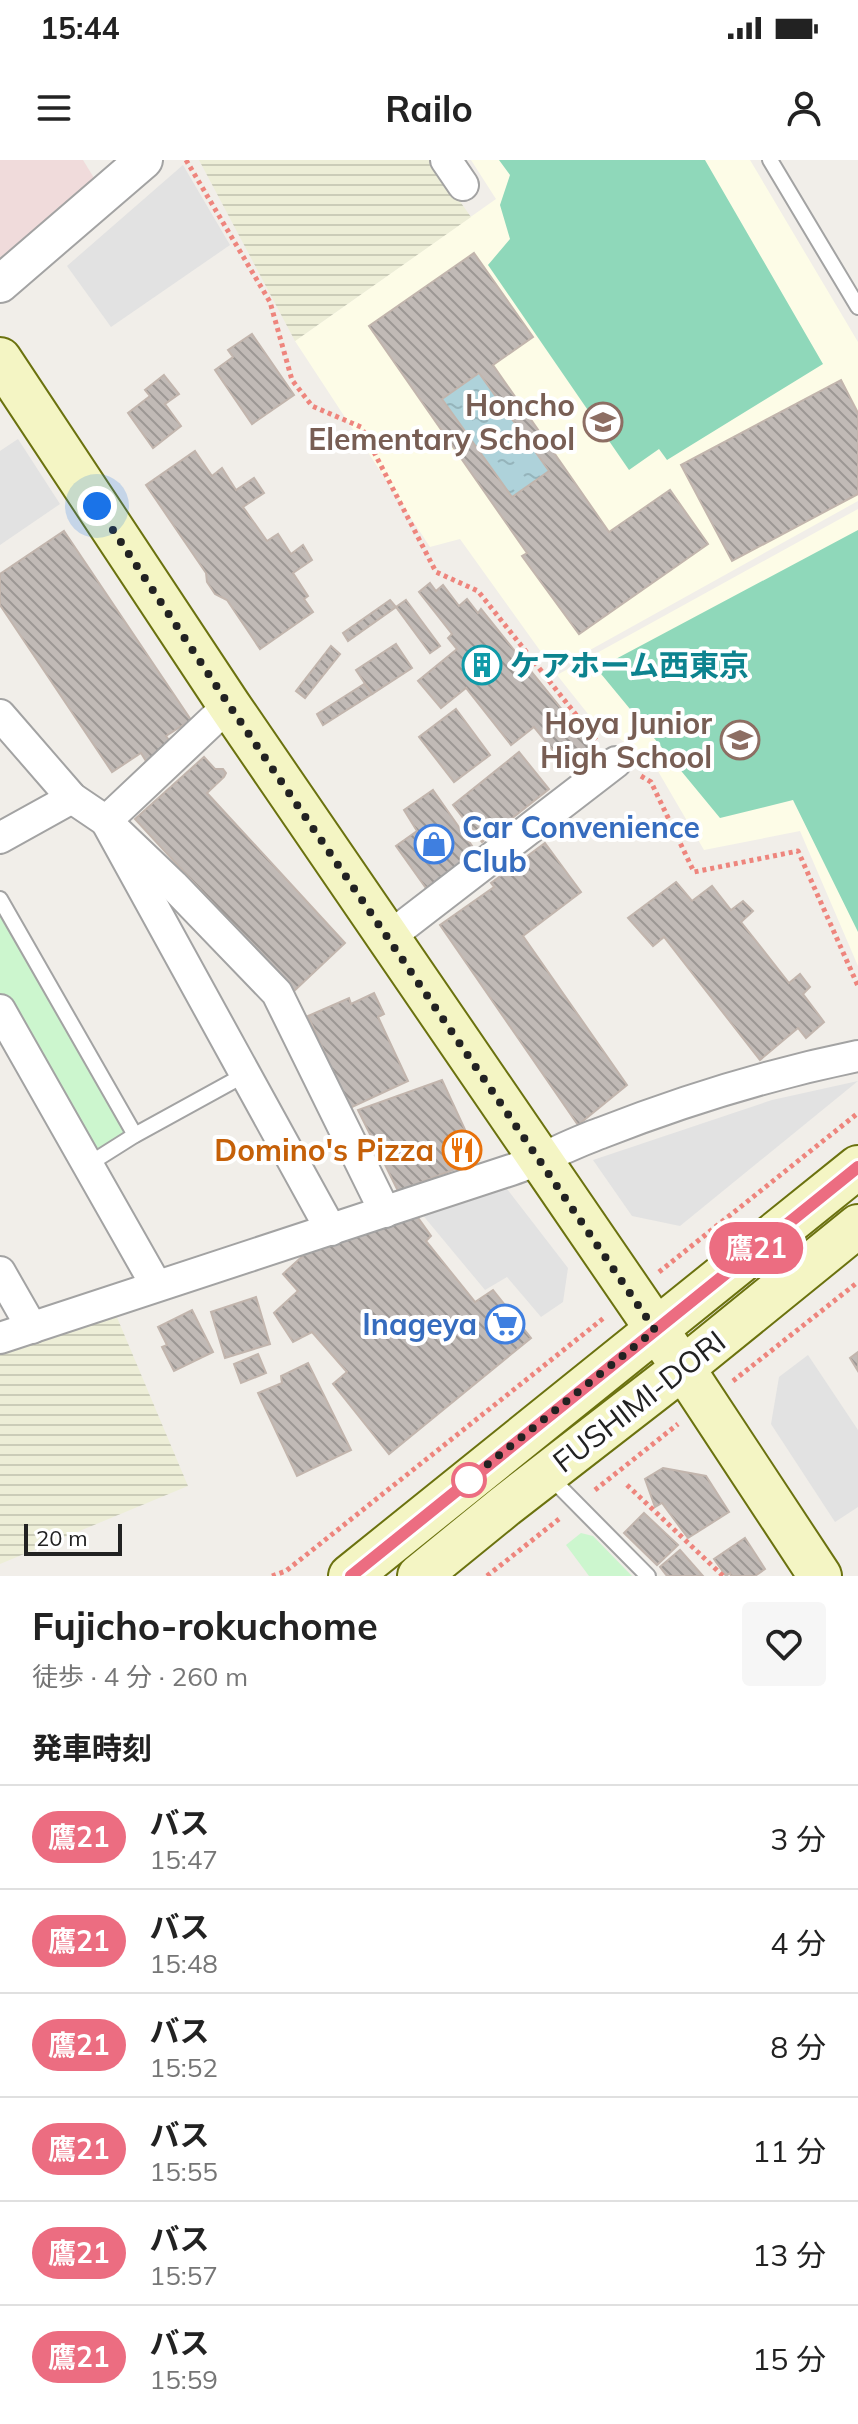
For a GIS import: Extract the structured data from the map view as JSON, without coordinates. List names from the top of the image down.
{
  "streets": {
    "main road": ["FUSHIMI-DORI"]
  },
  "places": {
    "school or university": ["Honcho Elementary School", "Hoya Junior High School"],
    "building": ["ケアホーム西東京"],
    "shop": ["Car Convenience Club"],
    "restaurant": ["Domino's Pizza"],
    "supermarket": ["Inageya"]
  },
  "lines": ["bus line 鷹21"],
  "scale_bar": "20 m",
  "page": {
    "status": "15:44",
    "header": "Railo",
    "on_map": "鷹21",
    "scale": "20 m",
    "heading": [
      ["Fujicho-rokuchome", "徒歩 · 4 分 · 260 m"],
      "発車時刻"
    ],
    "list": [
      {
        "mark": "鷹21",
        "name": "バス",
        "note": "15:47",
        "value": "3 分"
      },
      {
        "mark": "鷹21",
        "name": "バス",
        "note": "15:48",
        "value": "4 分"
      },
      {
        "mark": "鷹21",
        "name": "バス",
        "note": "15:52",
        "value": "8 分"
      },
      {
        "mark": "鷹21",
        "name": "バス",
        "note": "15:55",
        "value": "11 分"
      },
      {
        "mark": "鷹21",
        "name": "バス",
        "note": "15:57",
        "value": "13 分"
      },
      {
        "mark": "鷹21",
        "name": "バス",
        "note": "15:59",
        "value": "15 分"
      }
    ]
  }
}
